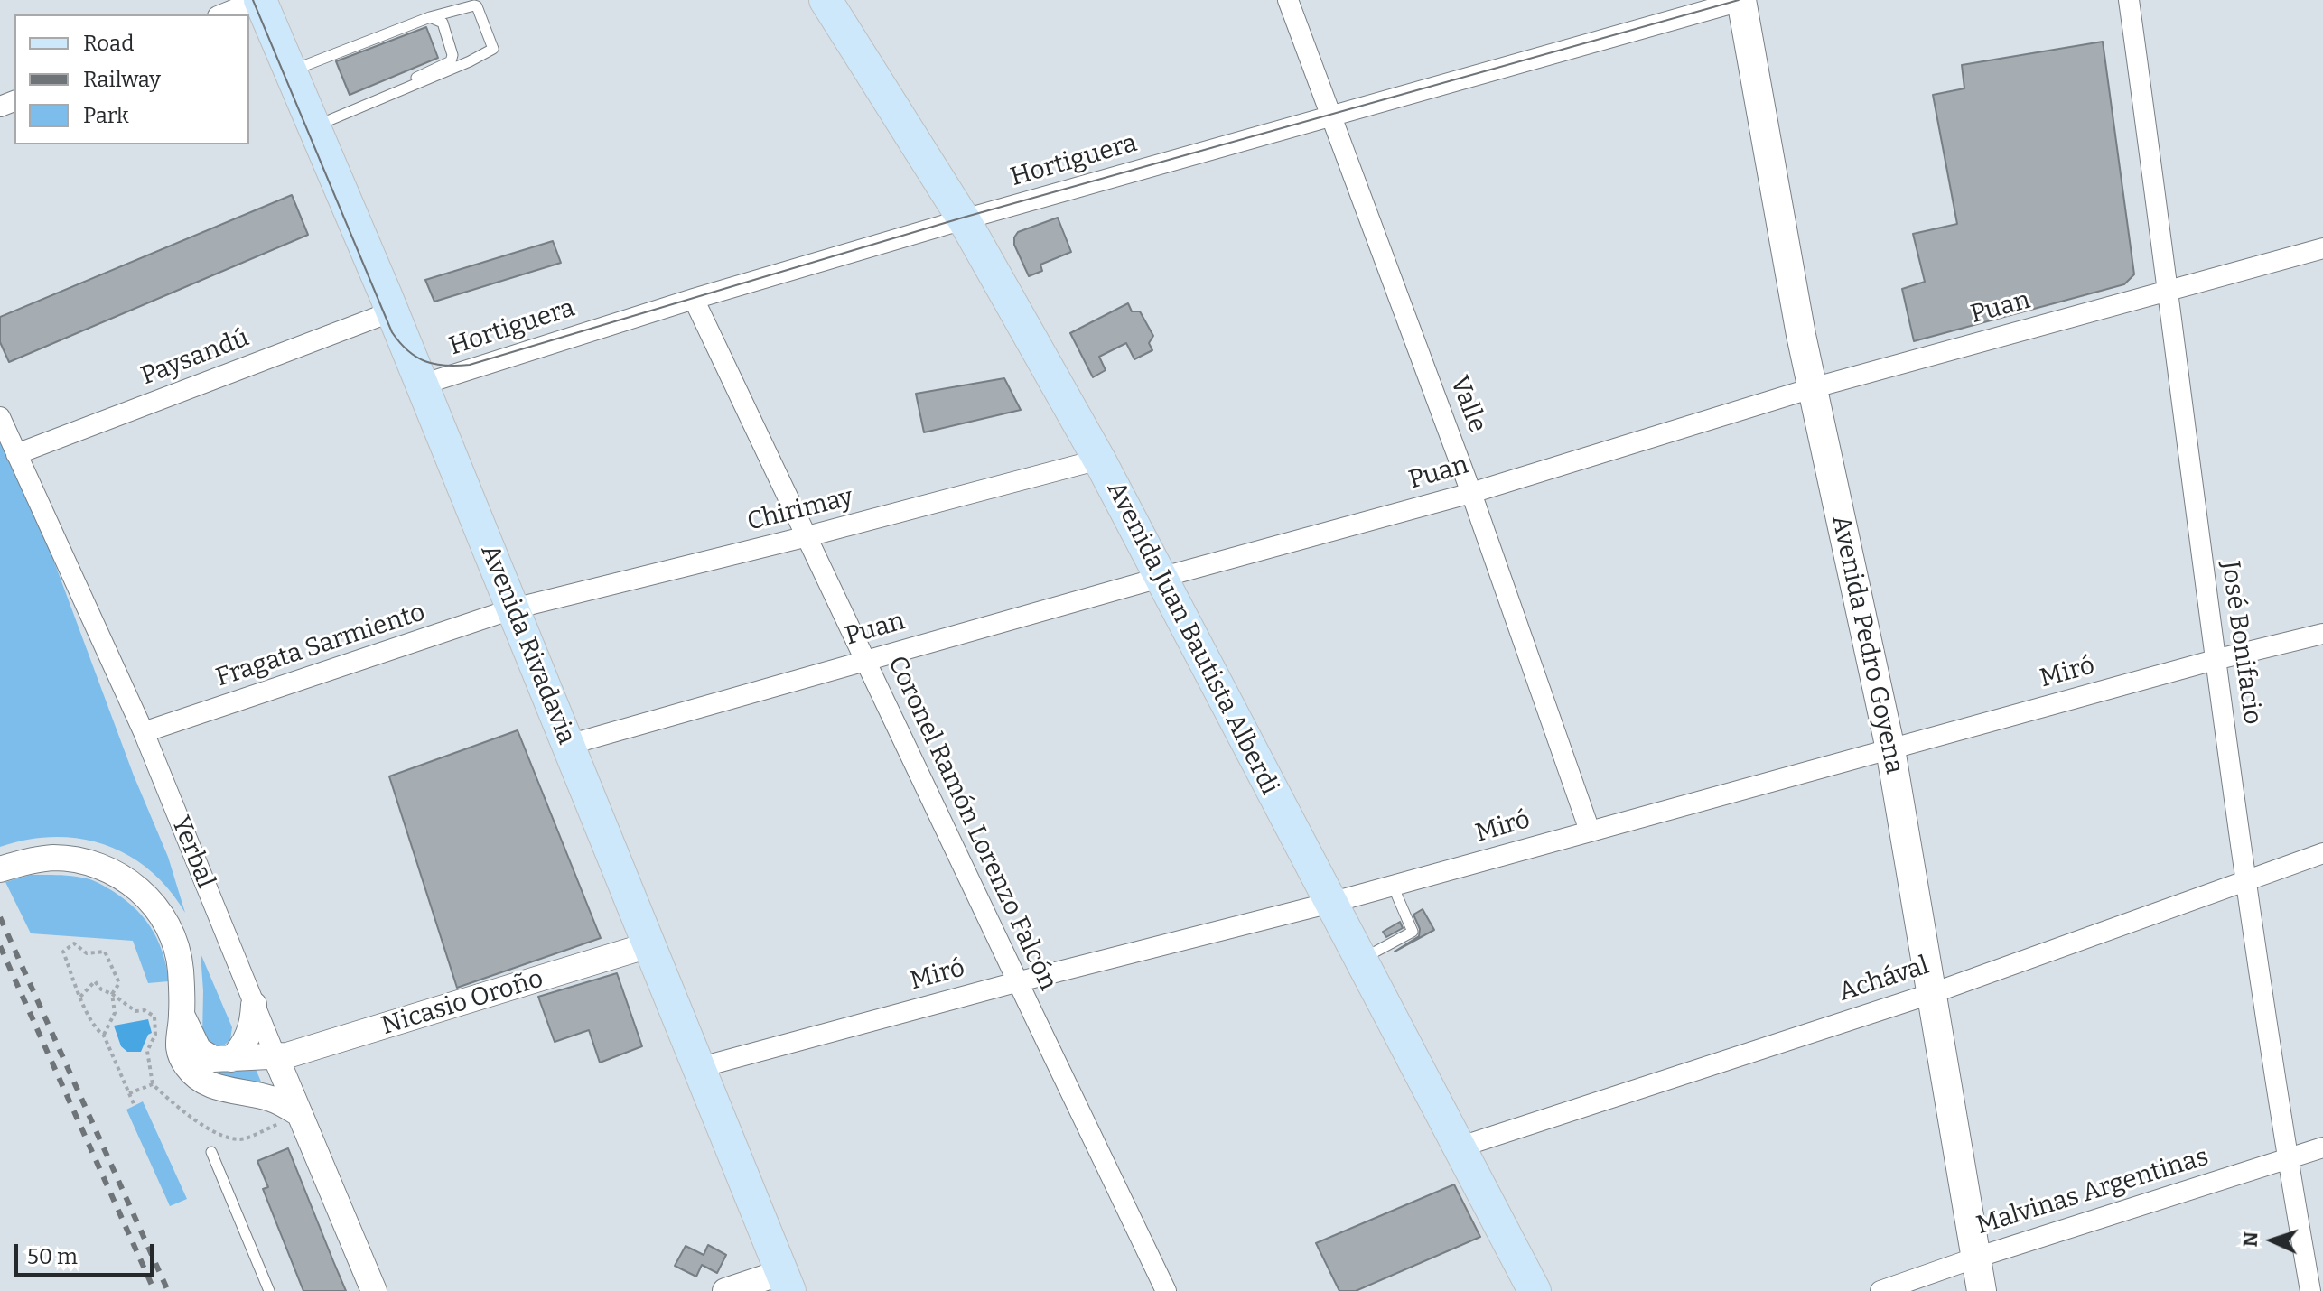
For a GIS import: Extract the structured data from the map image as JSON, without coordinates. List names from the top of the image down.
{
  "streets": {
    "main road": ["Avenida Juan Bautista Alberdi", "Avenida Rivadavia", "Avenida Pedro Goyena"],
    "street": [
      "Hortiguera",
      "Puan",
      "Paysandú",
      "Valle",
      "Chirimay",
      "José Bonifacio",
      "Fragata Sarmiento",
      "Miró",
      "Coronel Ramón Lorenzo Falcón",
      "Yerbal",
      "Achával",
      "Nicasio Oroño",
      "Malvinas Argentinas"
    ]
  },
  "crossings": [
    ["Hortiguera", "Valle"],
    ["Hortiguera", "Avenida Juan Bautista Alberdi"],
    ["Hortiguera", "Avenida Rivadavia"],
    ["Hortiguera", "Avenida Pedro Goyena"],
    ["Hortiguera", "Coronel Ramón Lorenzo Falcón"],
    ["Puan", "Valle"],
    ["Puan", "Avenida Juan Bautista Alberdi"],
    ["Puan", "José Bonifacio"],
    ["Puan", "Avenida Rivadavia"],
    ["Puan", "Avenida Pedro Goyena"],
    ["Puan", "Coronel Ramón Lorenzo Falcón"],
    ["Paysandú", "Avenida Rivadavia"],
    ["Paysandú", "Yerbal"],
    ["Valle", "Miró"],
    ["Chirimay", "Avenida Juan Bautista Alberdi"],
    ["Chirimay", "Avenida Rivadavia"],
    ["Chirimay", "Fragata Sarmiento"],
    ["Chirimay", "Coronel Ramón Lorenzo Falcón"],
    ["Avenida Juan Bautista Alberdi", "Miró"],
    ["Avenida Juan Bautista Alberdi", "Achával"],
    ["José Bonifacio", "Miró"],
    ["José Bonifacio", "Achával"],
    ["José Bonifacio", "Malvinas Argentinas"],
    ["Avenida Rivadavia", "Fragata Sarmiento"],
    ["Avenida Rivadavia", "Miró"],
    ["Avenida Rivadavia", "Nicasio Oroño"],
    ["Avenida Pedro Goyena", "Miró"],
    ["Avenida Pedro Goyena", "Achával"],
    ["Avenida Pedro Goyena", "Malvinas Argentinas"],
    ["Fragata Sarmiento", "Yerbal"],
    ["Miró", "Coronel Ramón Lorenzo Falcón"],
    ["Yerbal", "Nicasio Oroño"]
  ],
  "legend": ["Road", "Railway", "Park"],
  "scale_bar": "50 m",
  "north": "left"
}
